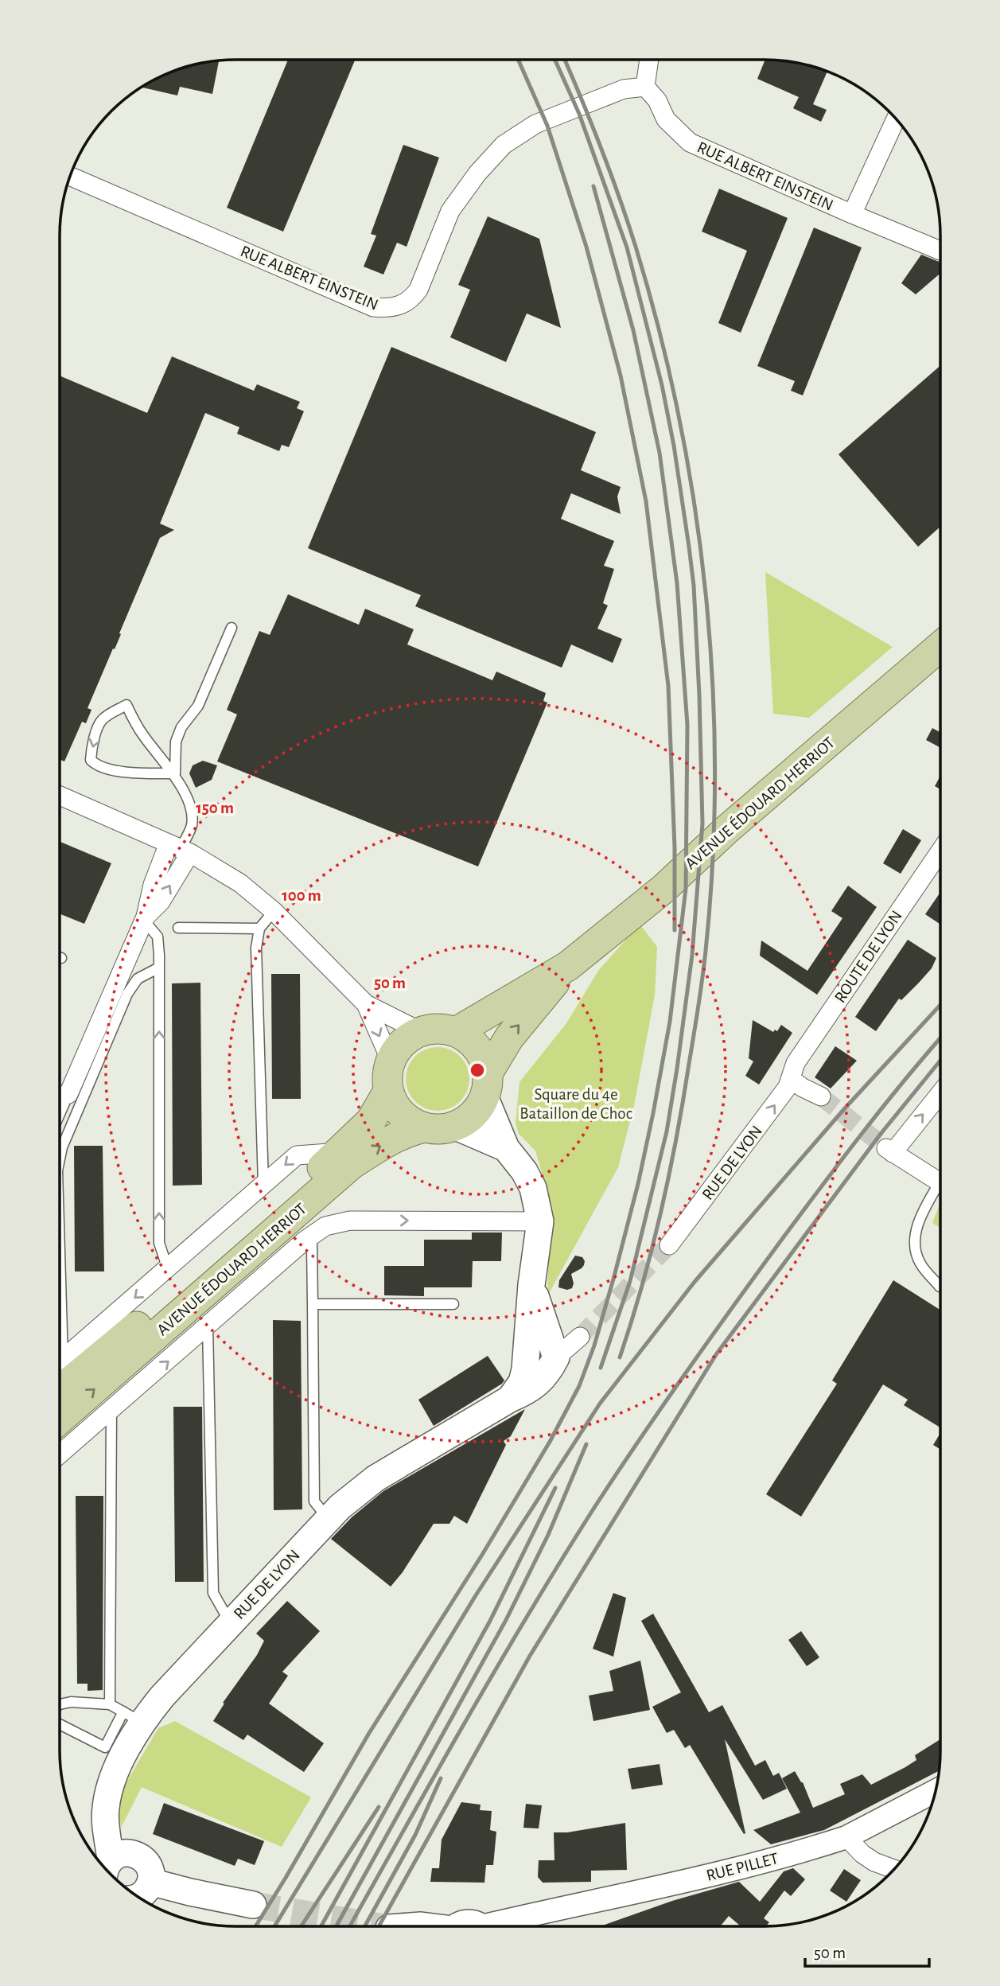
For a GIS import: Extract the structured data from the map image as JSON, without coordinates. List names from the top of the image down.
{
  "streets": {
    "main road": ["AVENUE ÉDOUARD HERRIOT", "RUE DE LYON"],
    "street": ["RUE ALBERT EINSTEIN", "ROUTE DE LYON", "RUE PILLET"]
  },
  "crossings": [
    ["ROUTE DE LYON", "RUE DE LYON"]
  ],
  "parks": ["Square du 4e Bataillon de Choc"],
  "scale_bar": "50 m",
  "rings": ["150 m", "100 m", "50 m"]
}
